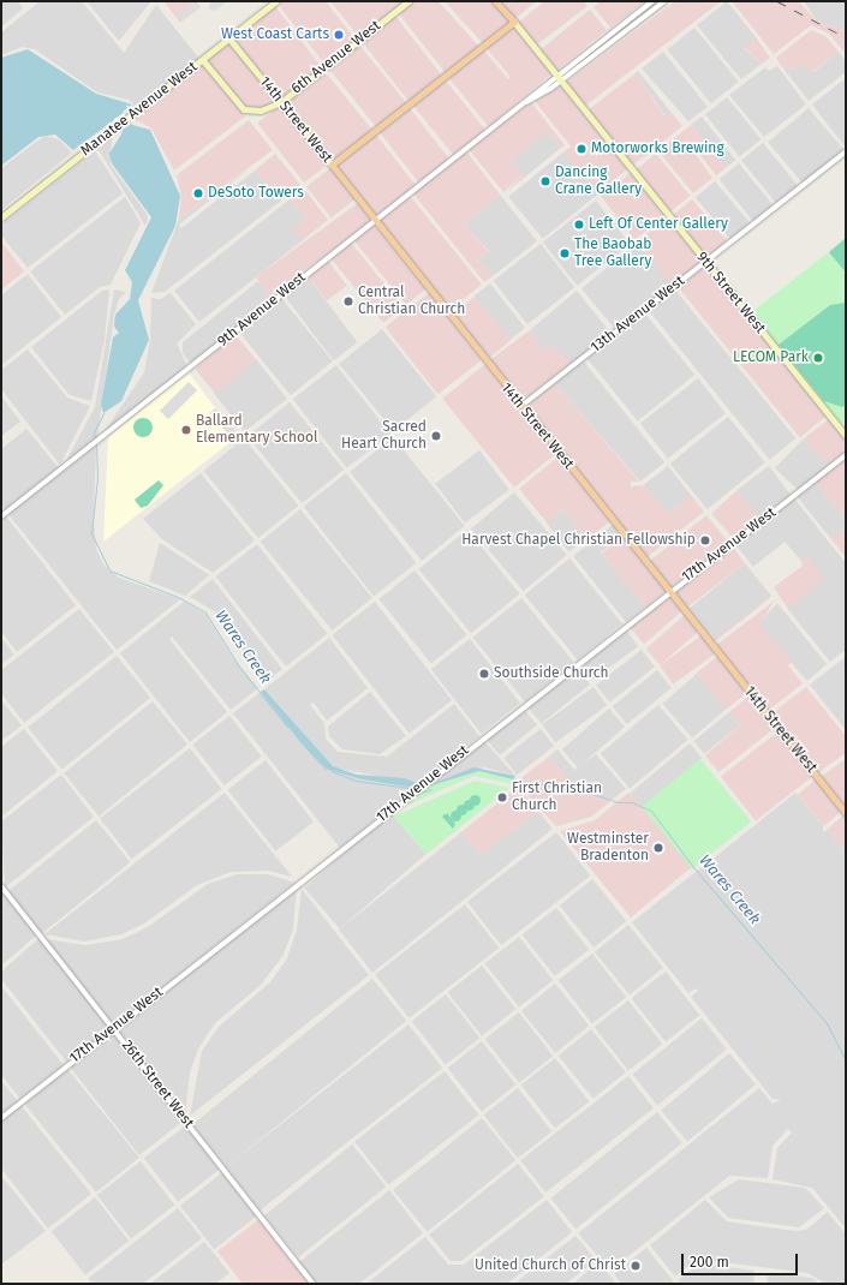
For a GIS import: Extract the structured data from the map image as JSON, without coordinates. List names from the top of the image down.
{
  "streets": {
    "main road": [
      "6th Avenue West",
      "Manatee Avenue West",
      "14th Street West",
      "9th Street West"
    ],
    "street": [
      "9th Avenue West",
      "13th Avenue West",
      "17th Avenue West",
      "26th Street West"
    ]
  },
  "crossings": [
    ["6th Avenue West", "Manatee Avenue West"],
    ["6th Avenue West", "14th Street West"],
    ["Manatee Avenue West", "14th Street West"],
    ["14th Street West", "9th Avenue West"],
    ["14th Street West", "13th Avenue West"],
    ["14th Street West", "17th Avenue West"],
    ["9th Street West", "13th Avenue West"],
    ["17th Avenue West", "26th Street West"]
  ],
  "water": ["Wares Creek"],
  "places": [
    "West Coast Carts",
    "Motorworks Brewing",
    "Dancing Crane Gallery",
    "DeSoto Towers",
    "Left Of Center Gallery",
    "The Baobab Tree Gallery",
    "Central Christian Church",
    "LECOM Park",
    "Ballard Elementary School",
    "Sacred Heart Church",
    "Harvest Chapel Christian Fellowship",
    "Southside Church",
    "First Christian Church",
    "Westminster Bradenton",
    "United Church of Christ"
  ],
  "scale_bar": "200 m"
}
